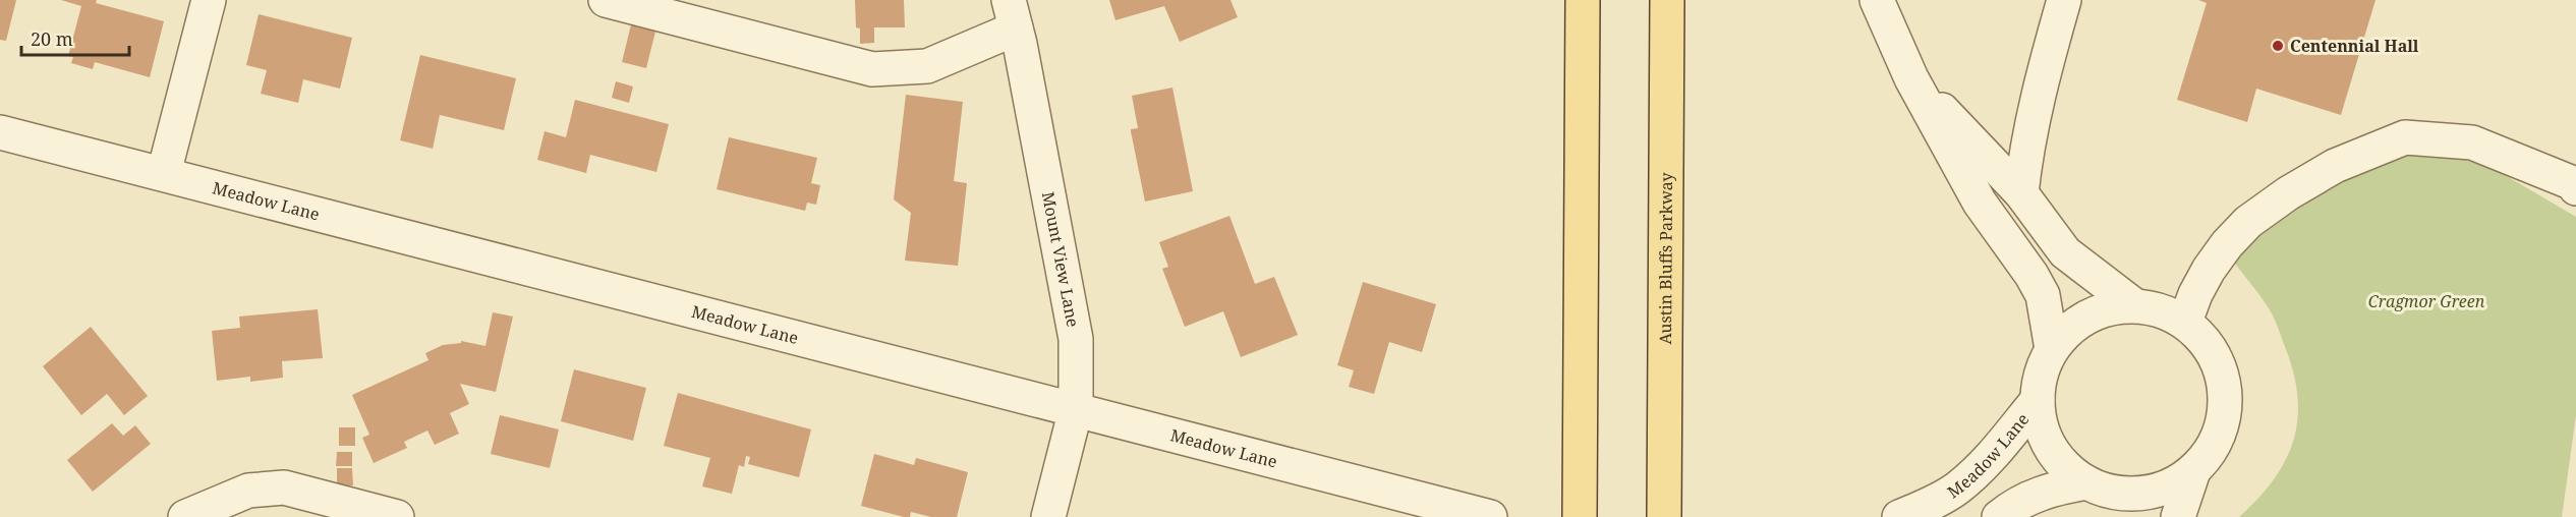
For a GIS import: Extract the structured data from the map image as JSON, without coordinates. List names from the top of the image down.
{
  "streets": {
    "main road": ["Austin Bluffs Parkway"],
    "street": ["Meadow Lane", "Mount View Lane"]
  },
  "crossings": [
    ["Meadow Lane", "Mount View Lane"]
  ],
  "parks": ["Cragmor Green"],
  "places": ["Centennial Hall"],
  "scale_bar": "20 m"
}
